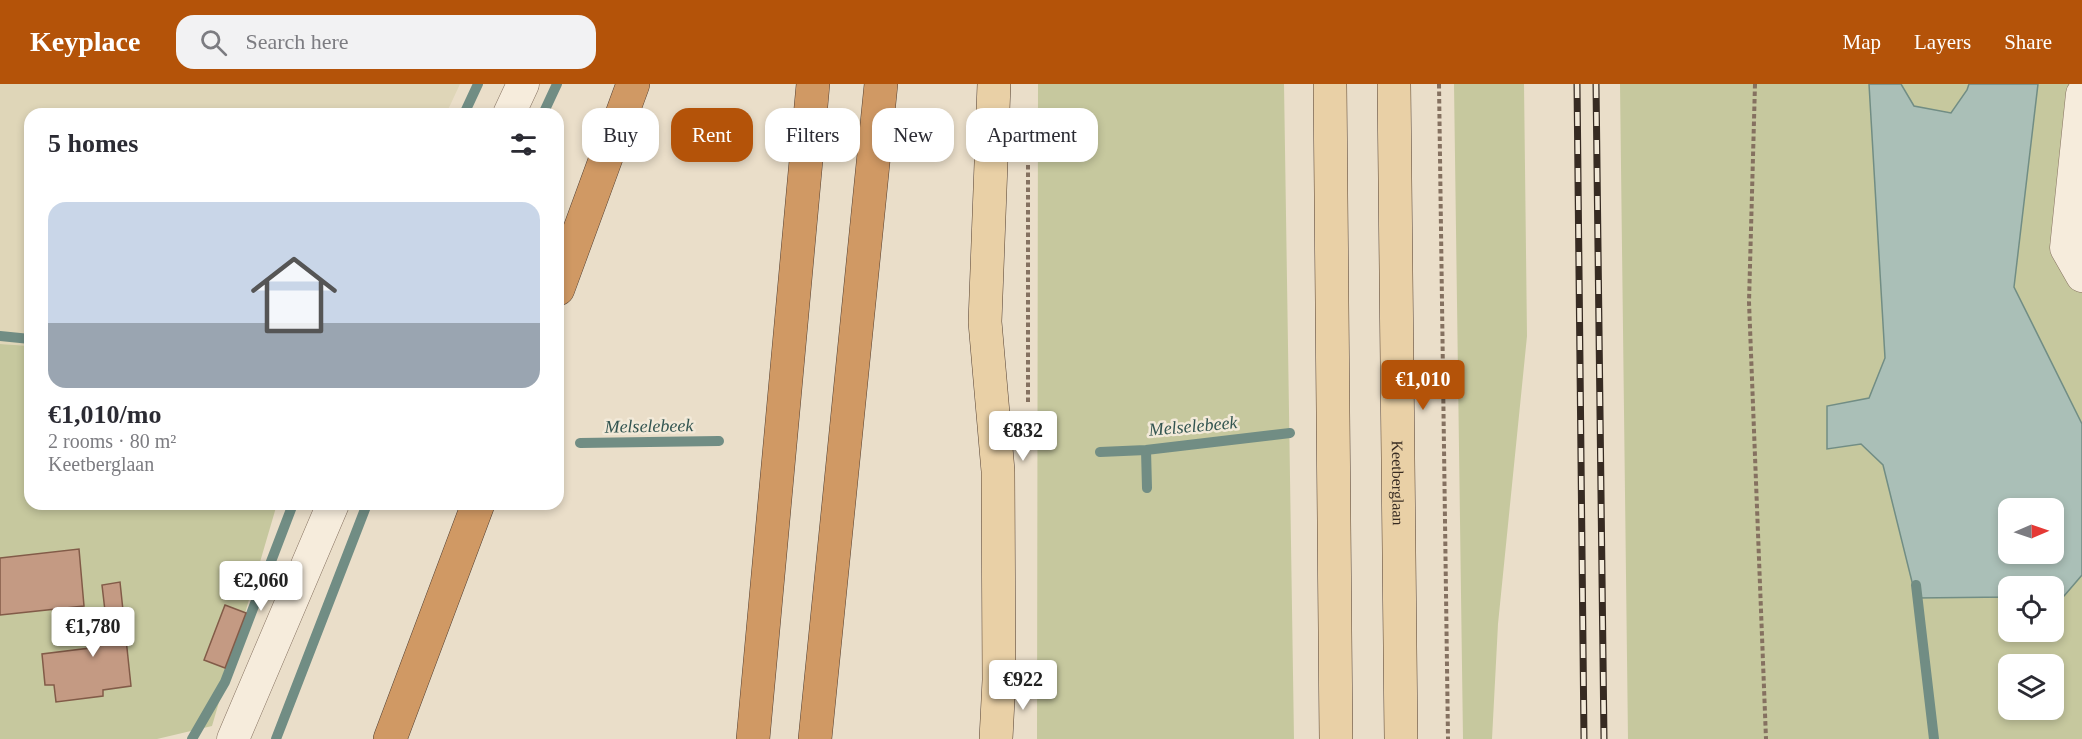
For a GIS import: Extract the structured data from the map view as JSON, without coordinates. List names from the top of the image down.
{
  "streets": {
    "main road": ["Keetberglaan"]
  },
  "water": ["Melselebeek"],
  "north": "right",
  "page": {
    "header": "Keyplace",
    "search": "Search here",
    "nav": ["Map", "Layers", "Share"],
    "chip": [
      "Buy",
      "Rent",
      "Filters",
      "New",
      "Apartment"
    ],
    "heading": "5 homes",
    "list": [
      {
        "name": "€1,010/mo",
        "note": "2 rooms · 80 m² · Keetberglaan"
      }
    ],
    "price": [
      "€1,010",
      "€832",
      "€2,060",
      "€1,780",
      "€922"
    ]
  }
}
